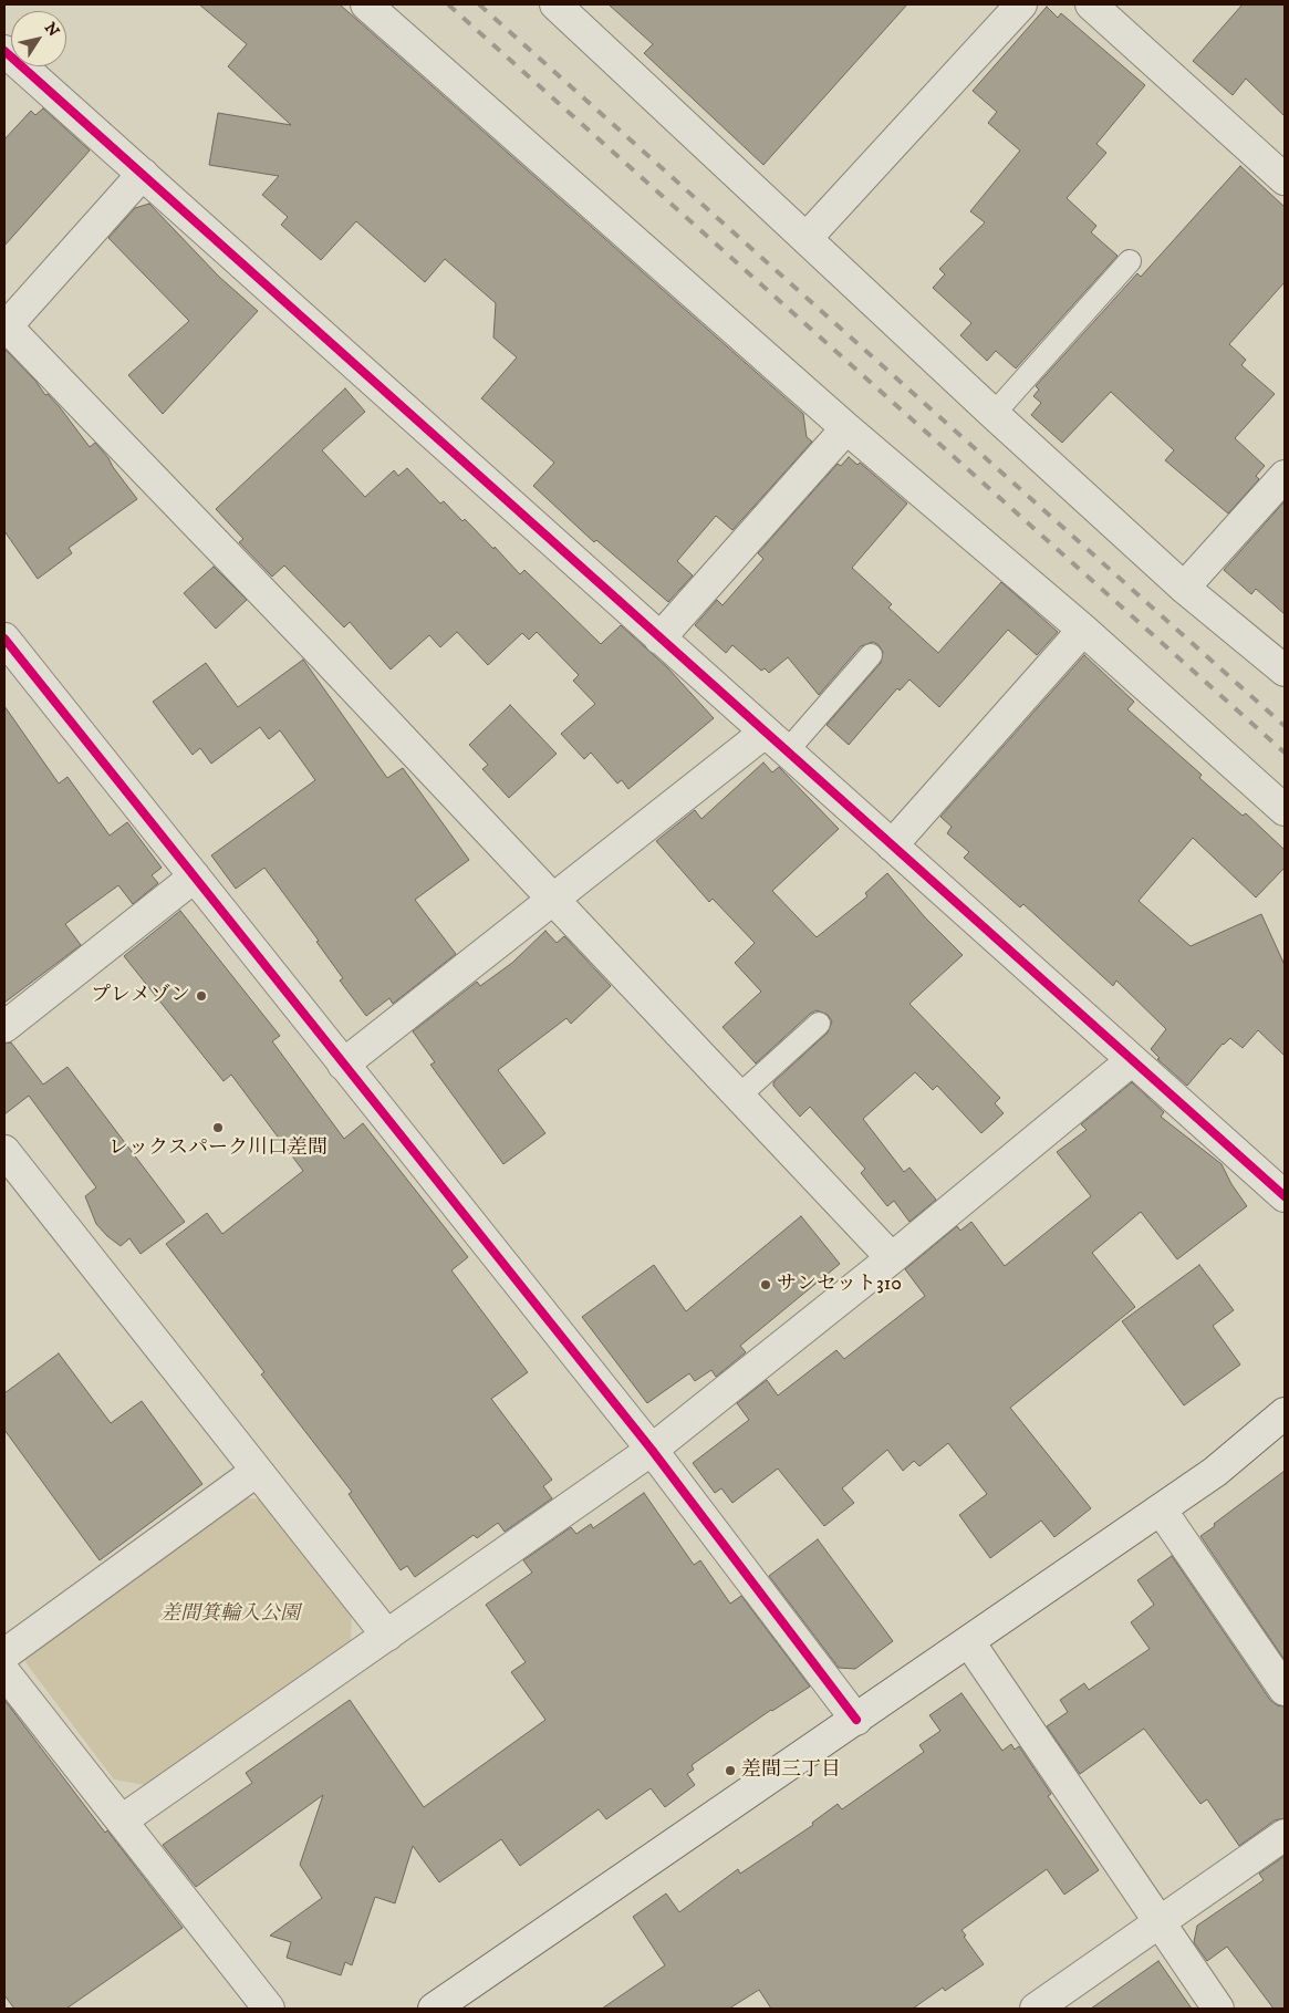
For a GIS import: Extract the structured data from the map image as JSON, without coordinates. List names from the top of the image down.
{
  "parks": ["差間箕輪入公園"],
  "places": [
    "プレメゾン",
    "レックスパーク川口差間",
    "サンセット310",
    "差間三丁目"
  ],
  "north": "top right"
}
